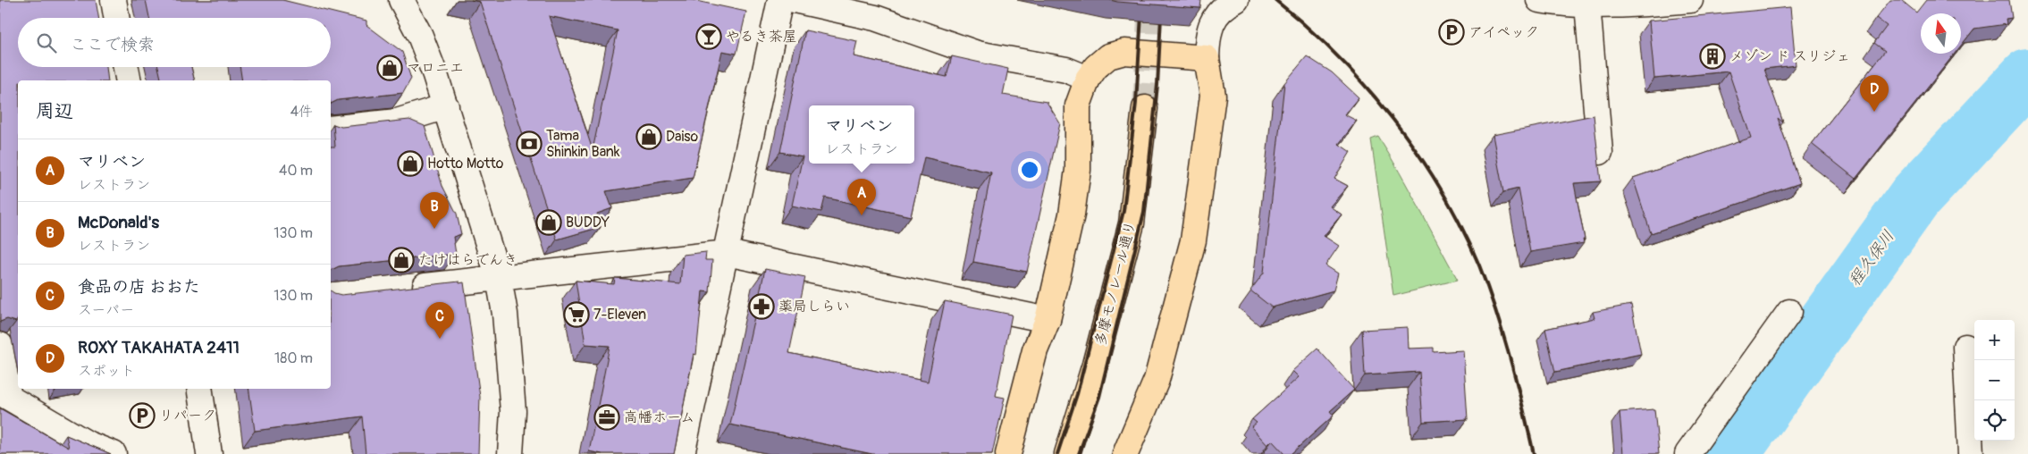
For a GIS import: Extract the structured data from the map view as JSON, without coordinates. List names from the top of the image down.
{
  "streets": {
    "main road": ["多摩モノレール通り"]
  },
  "water": ["程久保川"],
  "places": {
    "parking": ["アイペック", "リパーク"],
    "bar": ["やるき茶屋"],
    "building": ["メゾン ド スリジェ"],
    "shop": [
      "マロニエ",
      "Daiso",
      "Hotto Motto",
      "BUDDY",
      "たけはらでんき"
    ],
    "bank": ["Tama Shinkin Bank"],
    "pharmacy": ["薬局しらい"],
    "supermarket": ["7-Eleven"],
    "office": ["高幡ホーム"]
  },
  "north": "top",
  "page": {
    "search": "ここで検索",
    "pins": [
      "D",
      "A",
      "B",
      "C"
    ],
    "heading": ["周辺", "4件"],
    "popup": ["マリベン", "レストラン"],
    "list": [
      {
        "mark": "A",
        "name": "マリベン",
        "note": "レストラン",
        "value": "40 m"
      },
      {
        "mark": "B",
        "name": "McDonald's",
        "note": "レストラン",
        "value": "130 m"
      },
      {
        "mark": "C",
        "name": "食品の店 おおた",
        "note": "スーパー",
        "value": "130 m"
      },
      {
        "mark": "D",
        "name": "ROXY TAKAHATA 2411",
        "note": "スポット",
        "value": "180 m"
      }
    ],
    "map_buttons": ["+", "−"]
  }
}
